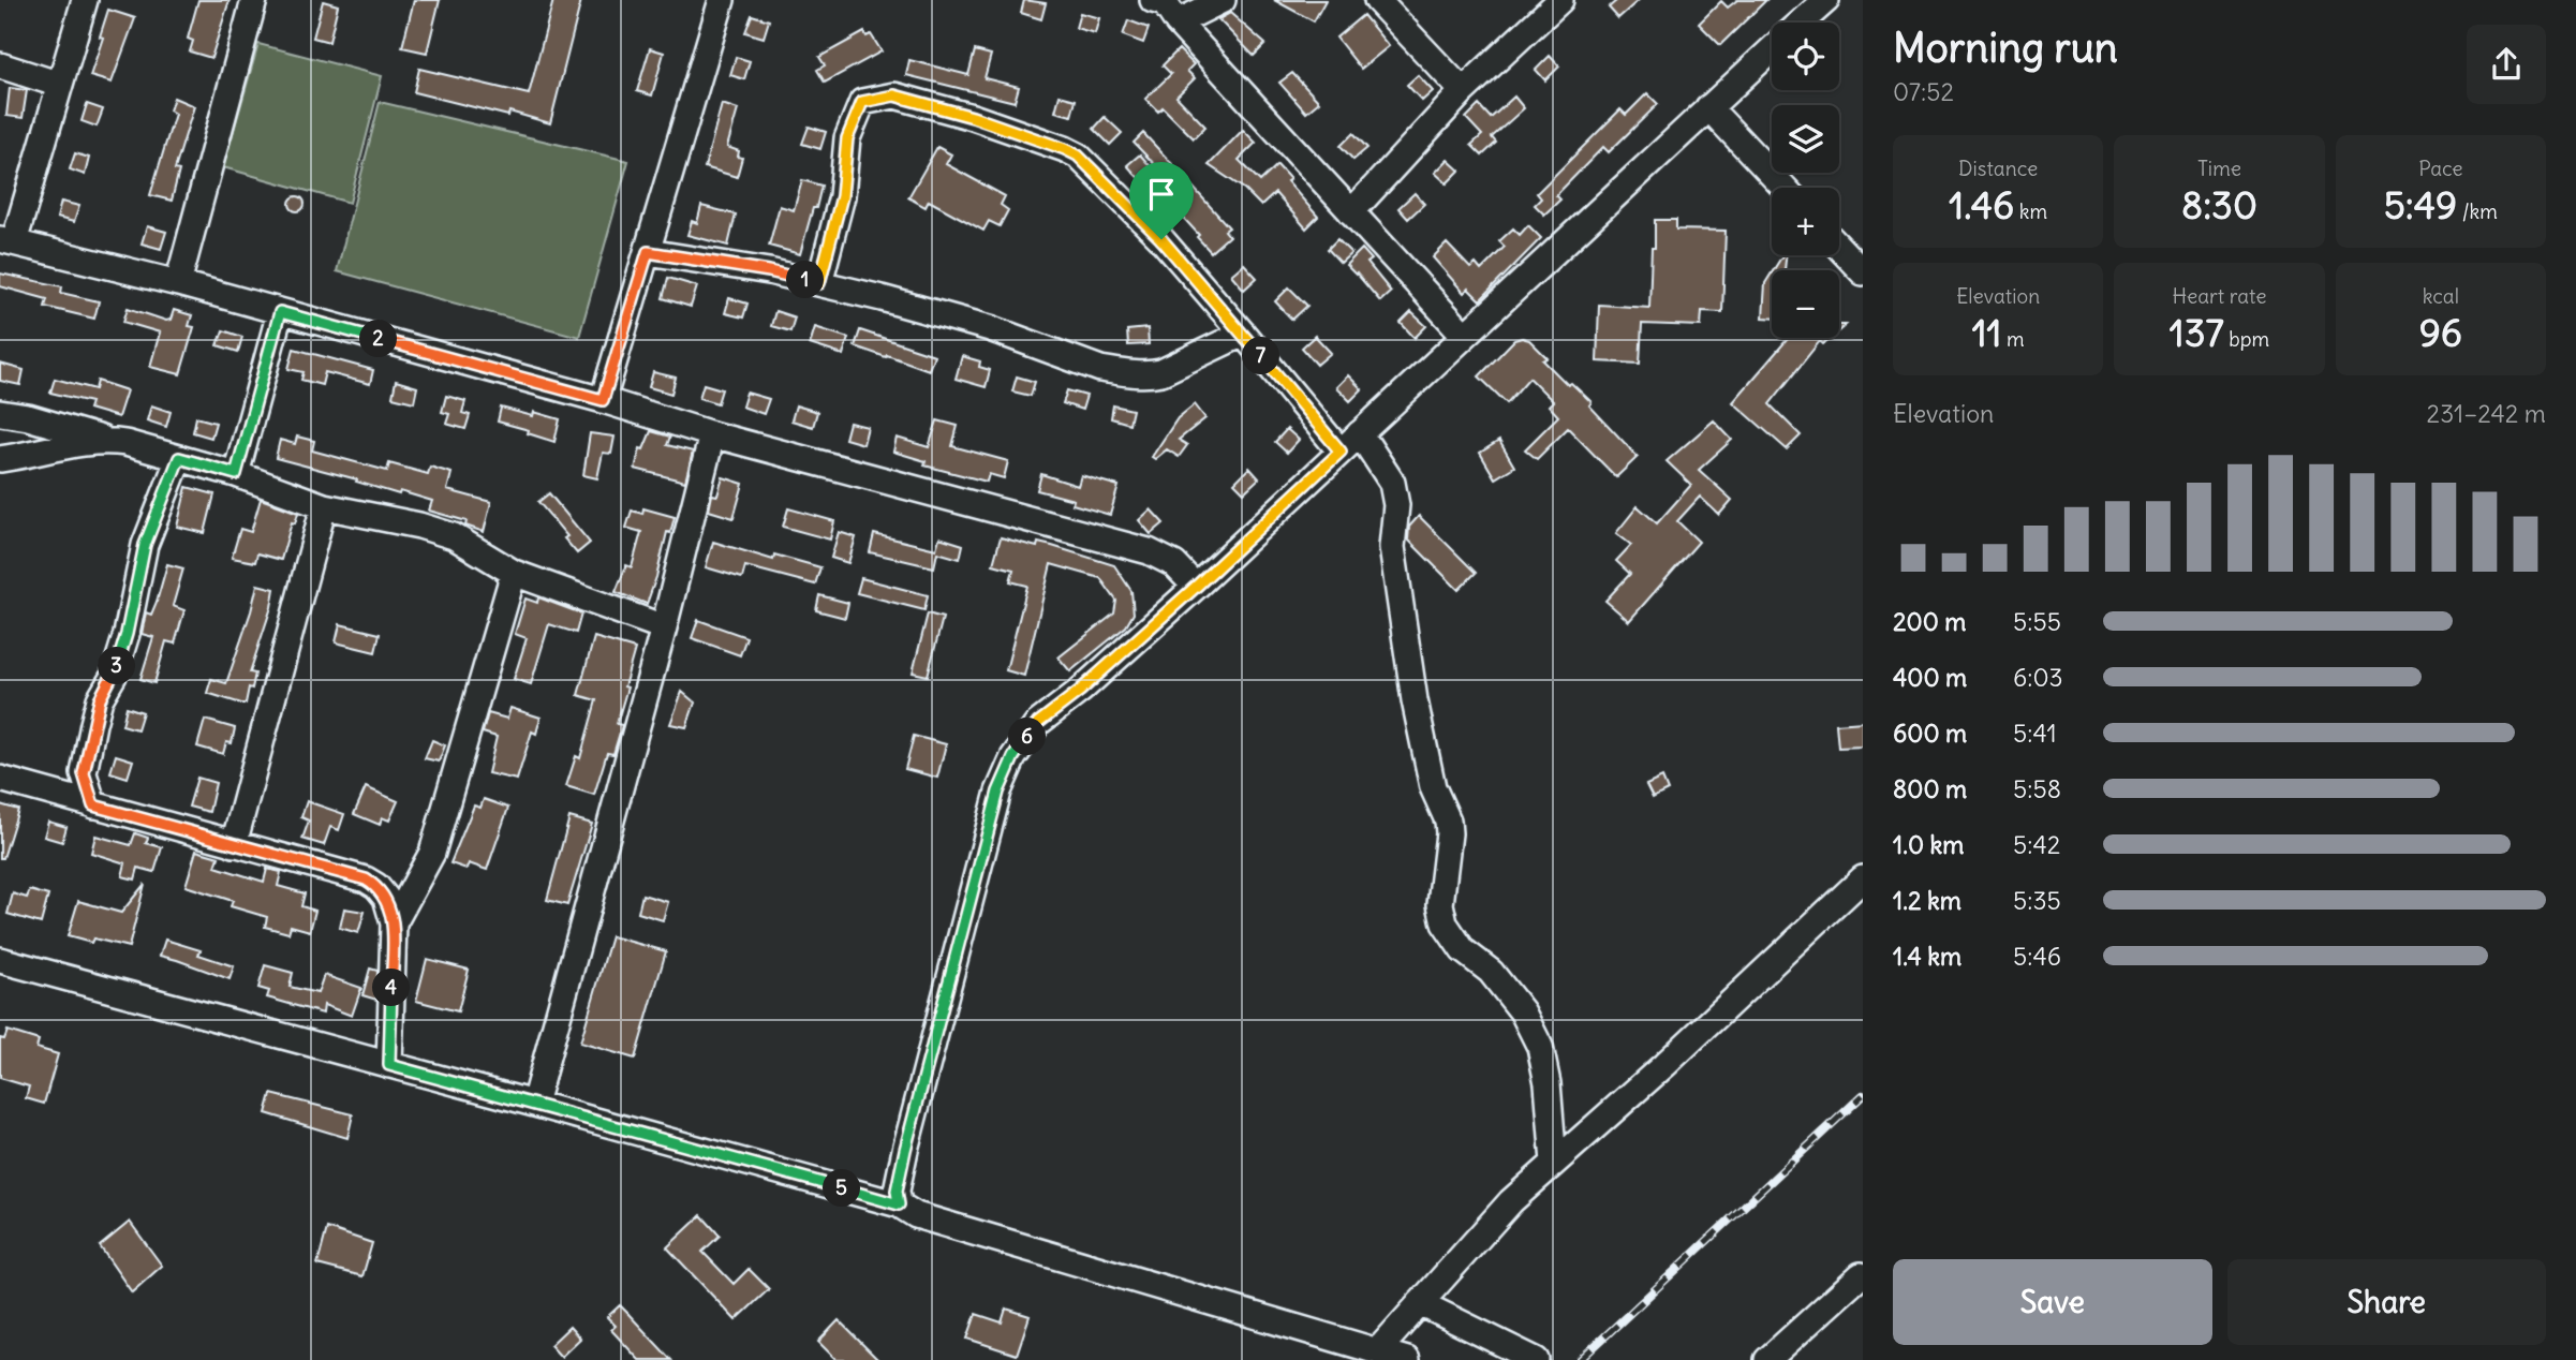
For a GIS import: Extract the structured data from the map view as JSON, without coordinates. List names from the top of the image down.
{
  "page": {
    "heading": ["Morning run", "07:52"],
    "map_buttons": ["+", "−"],
    "stats": [
      ["Distance", "1.46 km"],
      ["Time", "8:30"],
      ["Pace", "5:49 /km"],
      ["Elevation", "11 m"],
      ["Heart rate", "137 bpm"],
      ["kcal", "96"]
    ],
    "pins": [
      "1",
      "2",
      "7",
      "3",
      "6",
      "4",
      "5"
    ],
    "chart": ["Elevation", "231–242 m"],
    "list": [
      {
        "name": "200 m",
        "note": "5:55"
      },
      {
        "name": "400 m",
        "note": "6:03"
      },
      {
        "name": "600 m",
        "note": "5:41"
      },
      {
        "name": "800 m",
        "note": "5:58"
      },
      {
        "name": "1.0 km",
        "note": "5:42"
      },
      {
        "name": "1.2 km",
        "note": "5:35"
      },
      {
        "name": "1.4 km",
        "note": "5:46"
      }
    ],
    "buttons": ["Save", "Share"]
  }
}
